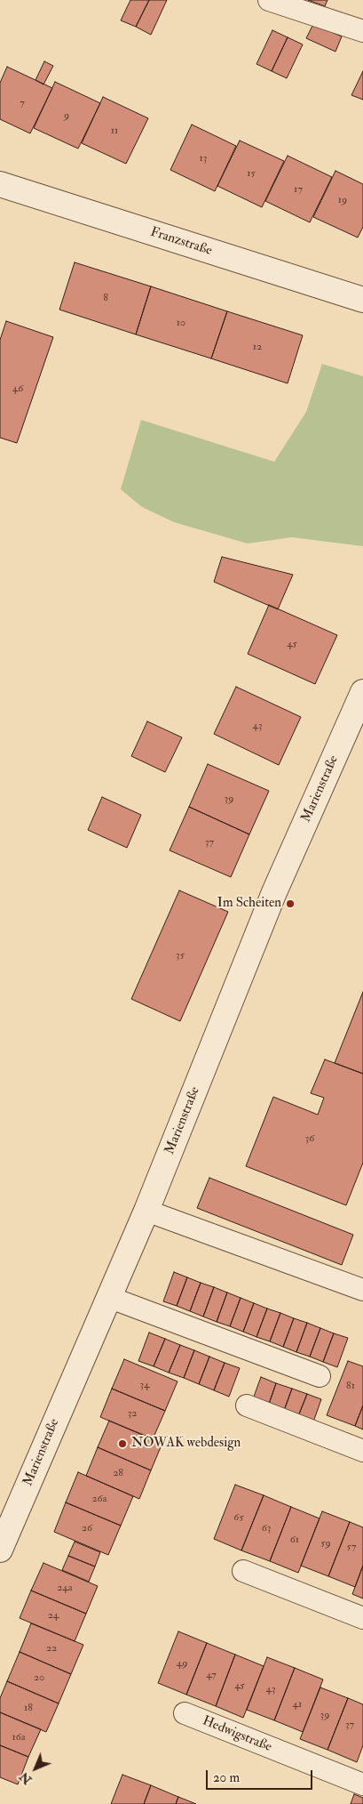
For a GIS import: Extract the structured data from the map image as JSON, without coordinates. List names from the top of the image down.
{
  "streets": {
    "street": ["Franzstraße", "Marienstraße"],
    "lane": ["Hedwigstraße"]
  },
  "places": ["Im Scheiten", "NOWAK webdesign"],
  "house_numbers": [
    "7",
    "9",
    "11",
    "13",
    "15",
    "17",
    "19",
    "8",
    "10",
    "12",
    "46",
    "45",
    "43",
    "39",
    "37",
    "35",
    "36",
    "34",
    "81",
    "32",
    "28",
    "26a",
    "65",
    "26",
    "63",
    "61",
    "59",
    "57",
    "24a",
    "24",
    "22",
    "49",
    "47",
    "20",
    "45",
    "43",
    "41",
    "18",
    "39",
    "37",
    "16a"
  ],
  "scale_bar": "20 m",
  "north": "bottom left"
}
